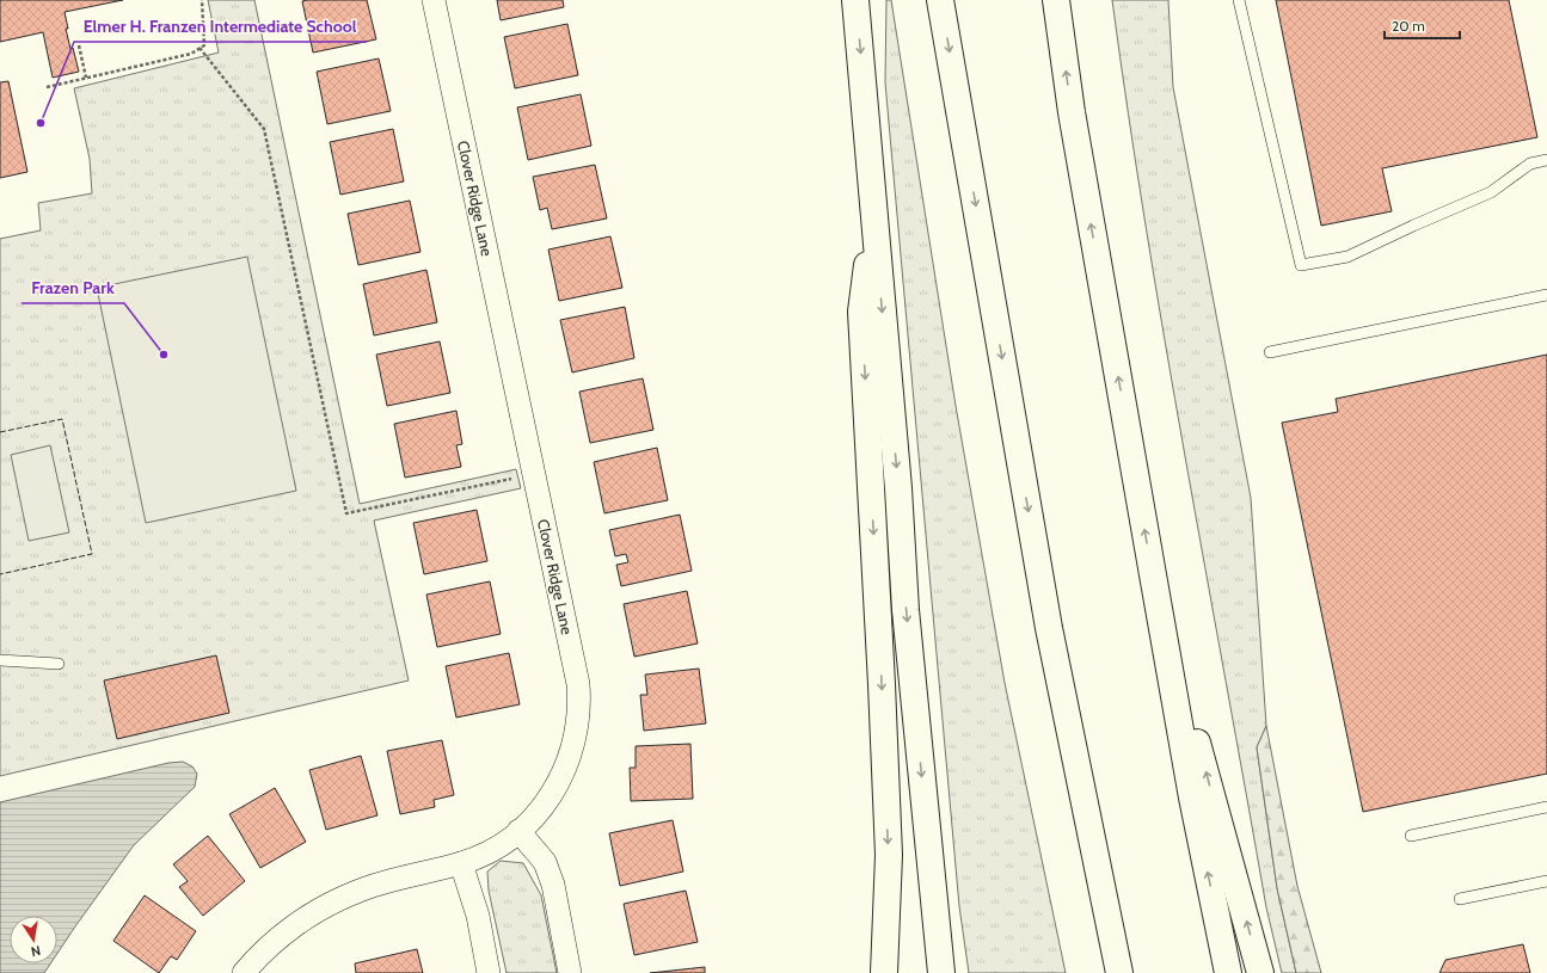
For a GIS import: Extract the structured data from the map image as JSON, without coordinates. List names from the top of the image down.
{
  "streets": {
    "street": ["Clover Ridge Lane"]
  },
  "places": ["Elmer H. Franzen Intermediate School", "Frazen Park"],
  "scale_bar": "20 m",
  "north": "bottom"
}
